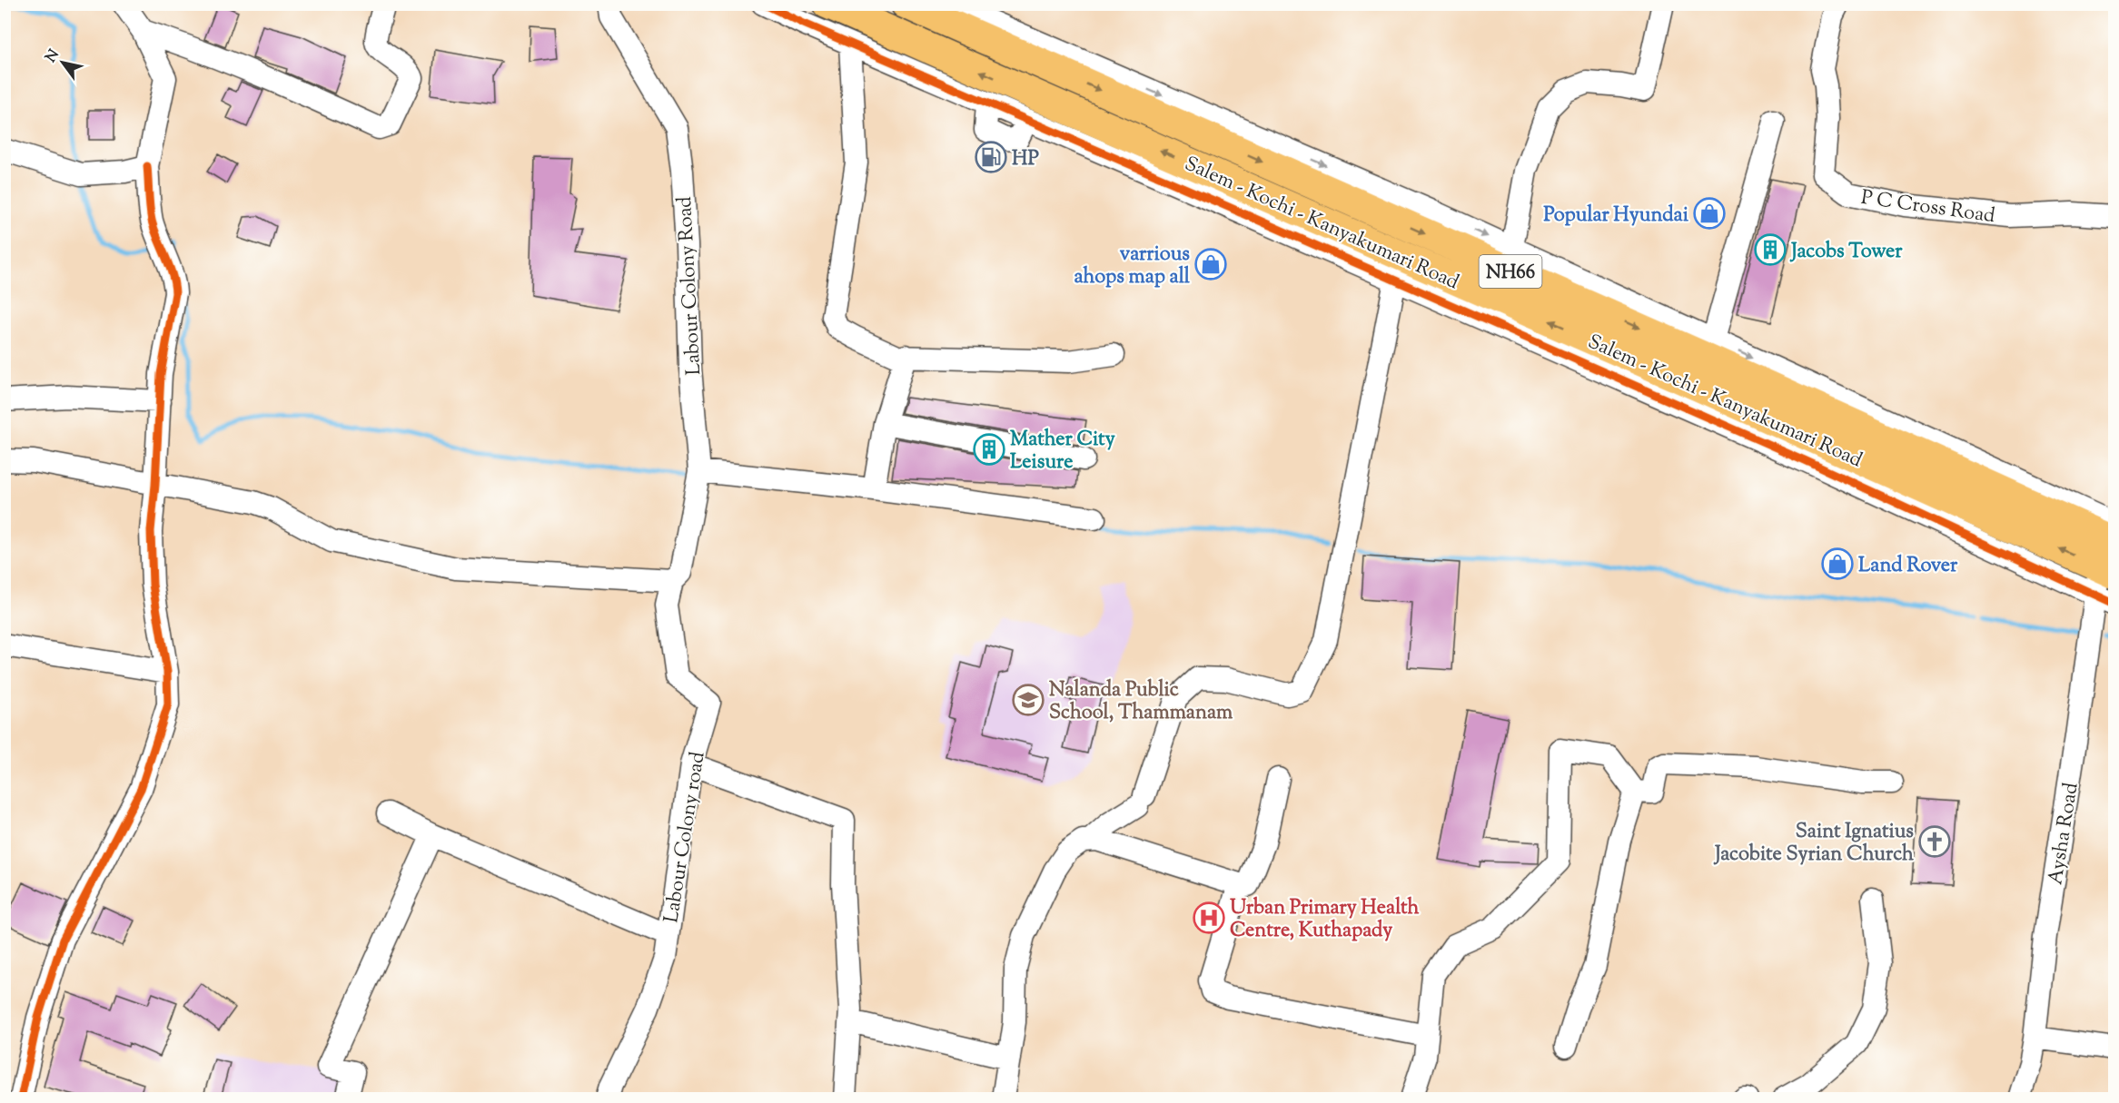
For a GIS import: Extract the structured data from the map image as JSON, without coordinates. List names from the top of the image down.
{
  "streets": {
    "highway": ["Salem - Kochi - Kanyakumari Road", "NH66"],
    "street": [
      "P C Cross Road",
      "Labour Colony Road",
      "Aysha Road",
      "Labour Colony road"
    ]
  },
  "crossings": [
    ["Salem - Kochi - Kanyakumari Road", "Aysha Road"],
    ["Labour Colony Road", "Labour Colony road"]
  ],
  "places": {
    "fuel station": ["HP"],
    "shop": ["Popular Hyundai", "varrious ahops map all", "Land Rover"],
    "building": ["Jacobs Tower", "Mather City Leisure"],
    "school or university": ["Nalanda Public School, Thammanam"],
    "church": ["Saint Ignatius Jacobite Syrian Church"],
    "hospital": ["Urban Primary Health Centre, Kuthapady"]
  },
  "north": "top left"
}
